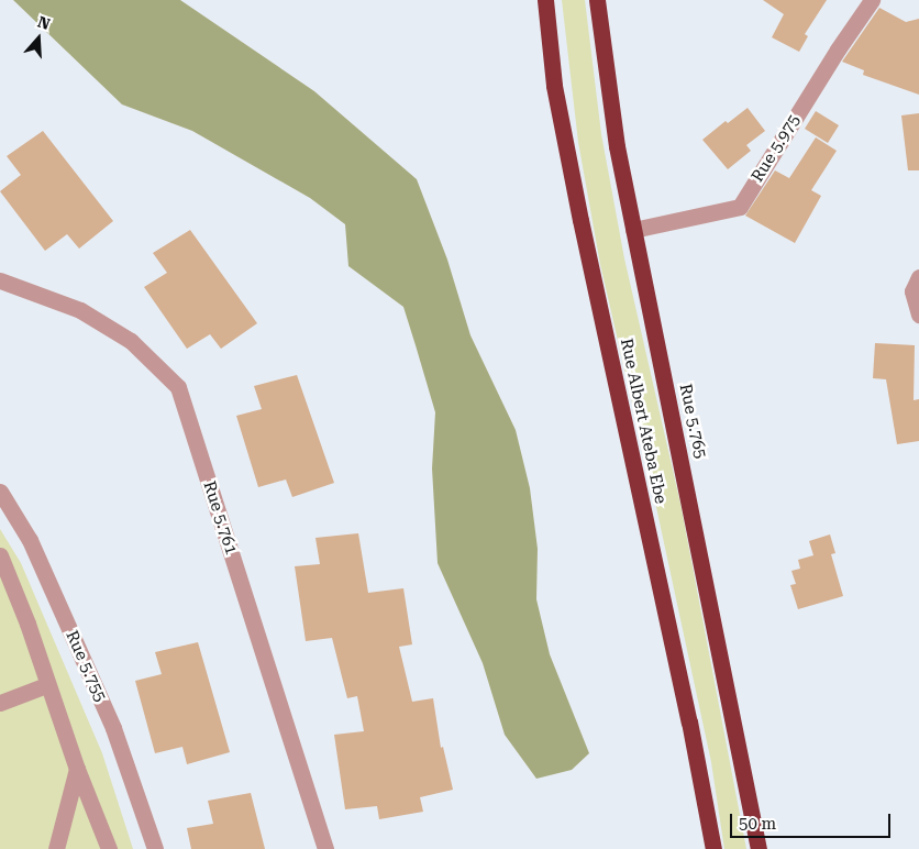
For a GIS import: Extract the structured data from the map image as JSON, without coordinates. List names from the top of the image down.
{
  "streets": {
    "highway": ["Rue Albert Ateba Ebe", "Rue 5.765"],
    "street": ["Rue 5.975", "Rue 5.761", "Rue 5.755"]
  },
  "crossings": [
    ["Rue 5.975", "Rue 5.765"]
  ],
  "scale_bar": "50 m",
  "north": "top"
}
